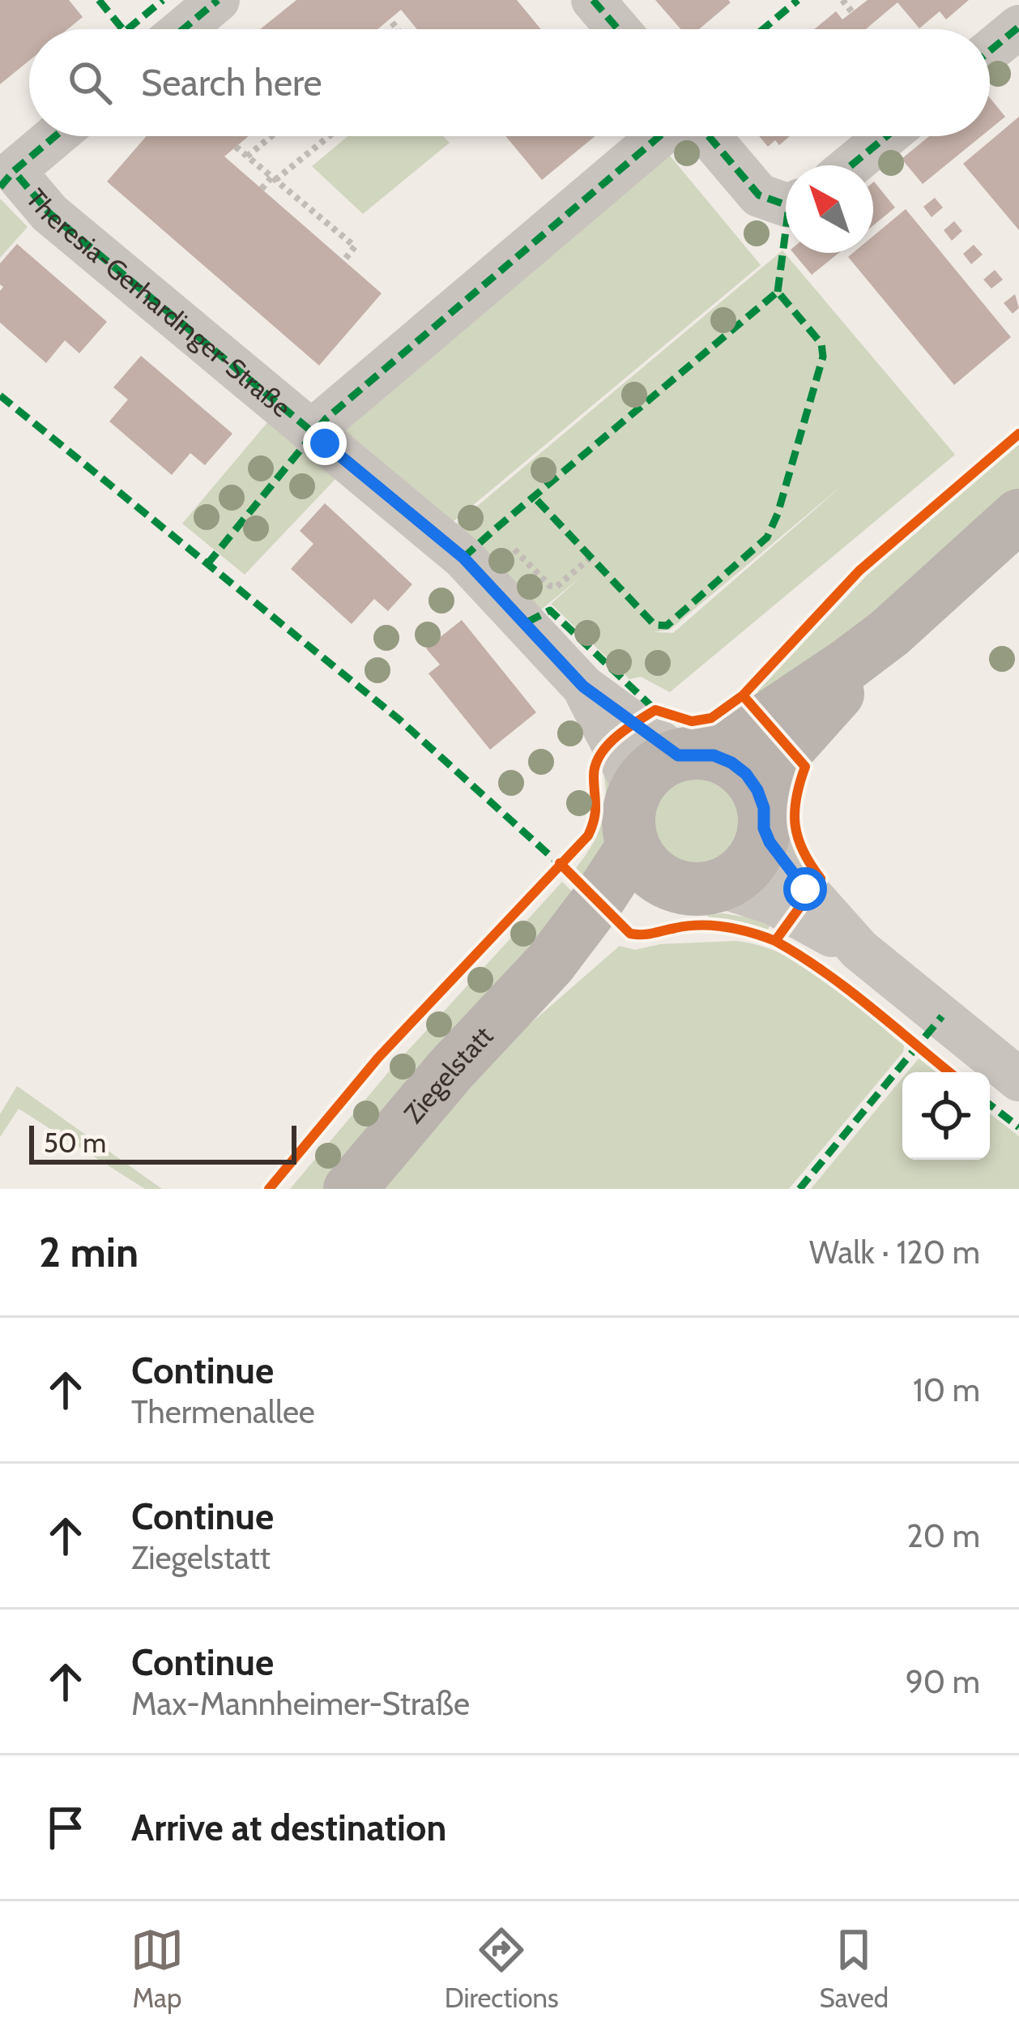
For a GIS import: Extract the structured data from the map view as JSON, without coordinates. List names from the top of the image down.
{
  "streets": {
    "street": ["Theresia-Gerhardinger-Straße", "Ziegelstatt"]
  },
  "scale_bar": "50 m",
  "north": "top left",
  "page": {
    "search": "Search here",
    "scale": "50 m",
    "heading": ["2 min", "Walk · 120 m"],
    "list": [
      ["Continue", "Thermenallee", "10 m"],
      ["Continue", "Ziegelstatt", "20 m"],
      ["Continue", "Max-Mannheimer-Straße", "90 m"],
      "Arrive at destination"
    ],
    "nav": ["Map", "Directions", "Saved"]
  }
}
